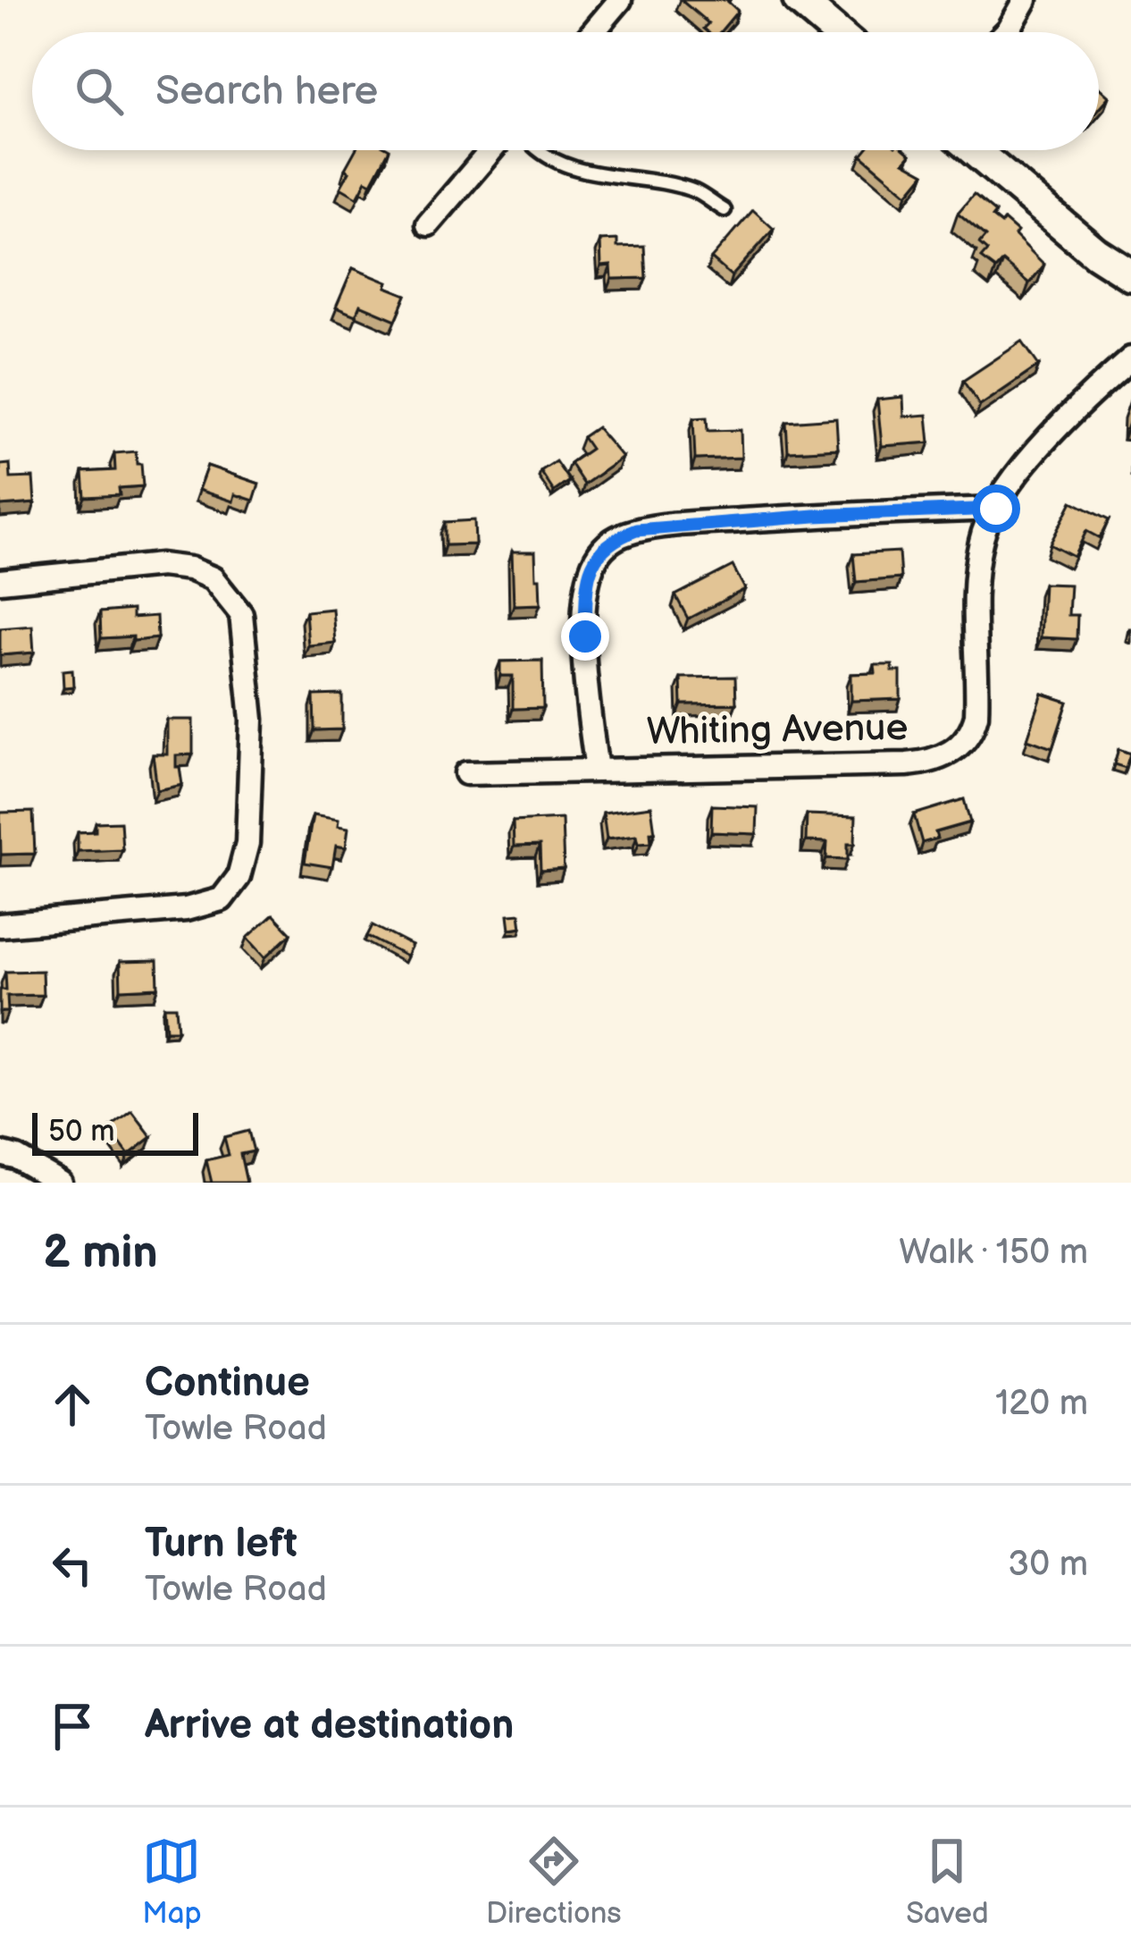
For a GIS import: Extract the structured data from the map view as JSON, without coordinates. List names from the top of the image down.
{
  "streets": {
    "street": ["Whiting Avenue"]
  },
  "scale_bar": "50 m",
  "page": {
    "search": "Search here",
    "scale": "50 m",
    "heading": ["2 min", "Walk · 150 m"],
    "list": [
      ["Continue", "Towle Road", "120 m"],
      ["Turn left", "Towle Road", "30 m"],
      "Arrive at destination"
    ],
    "nav": ["Map", "Directions", "Saved"]
  }
}
